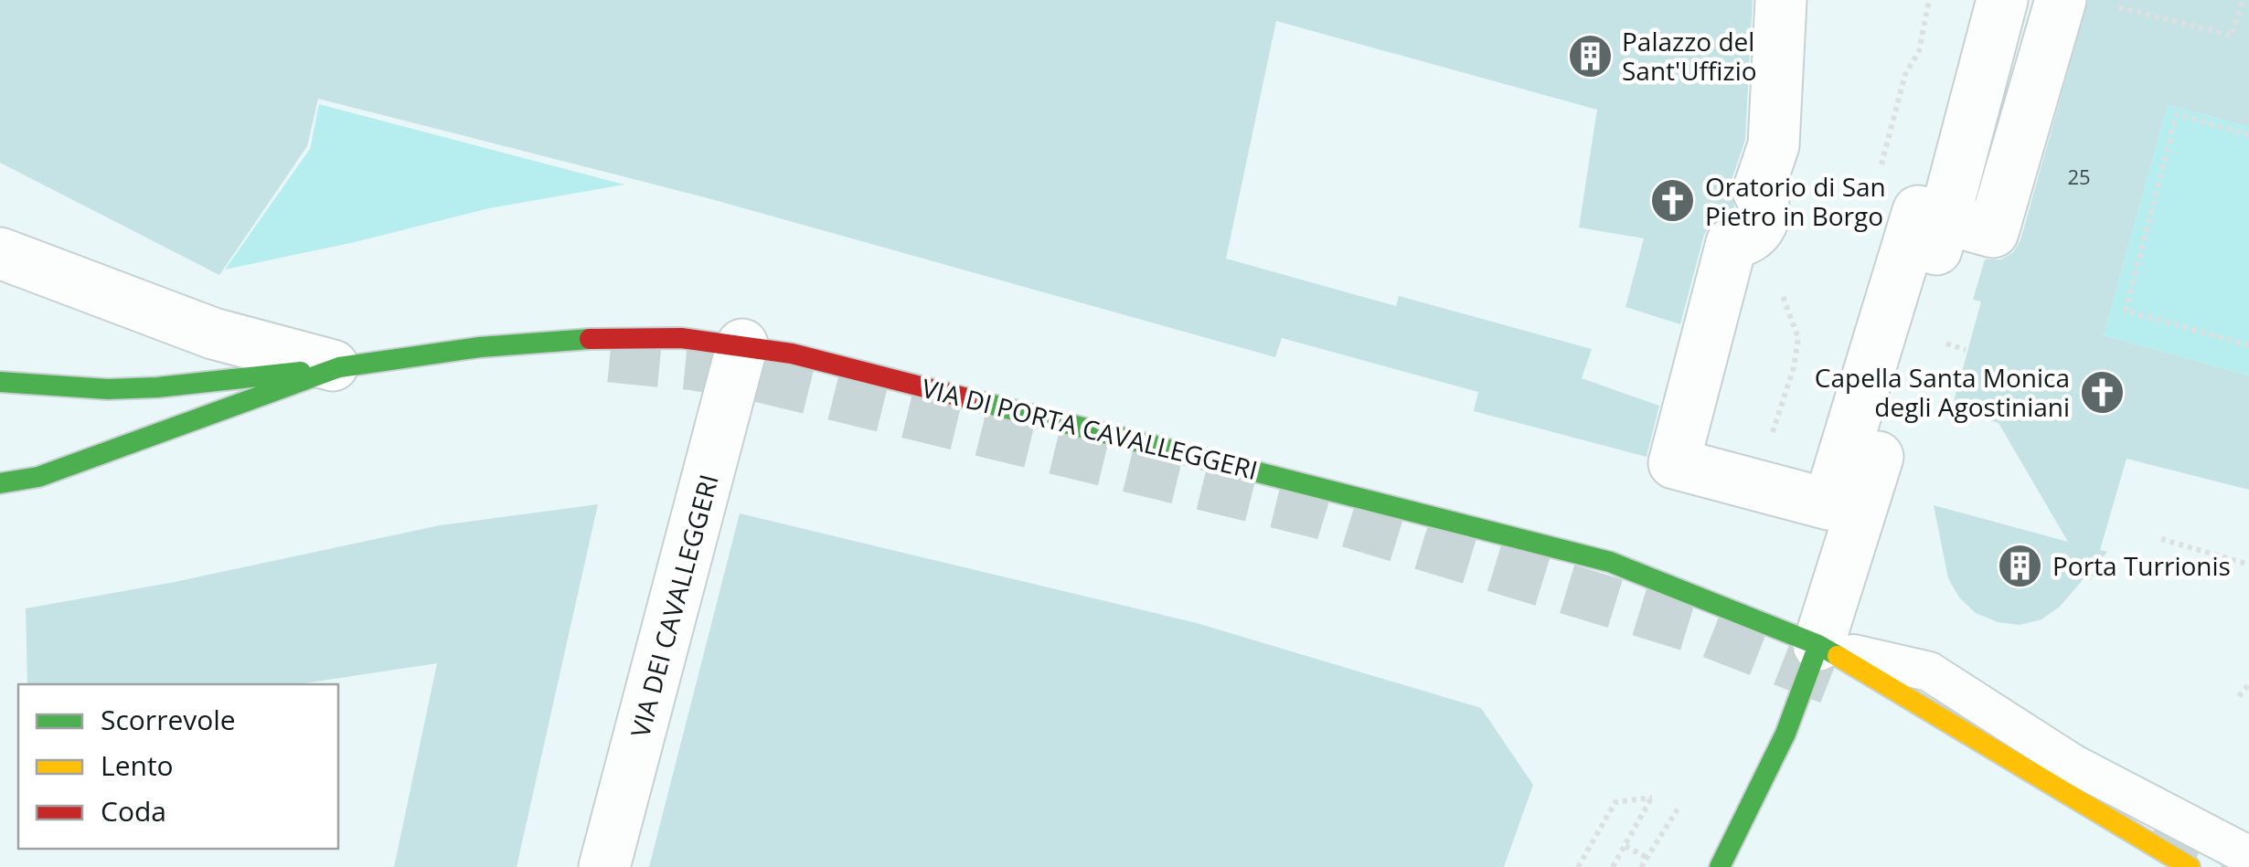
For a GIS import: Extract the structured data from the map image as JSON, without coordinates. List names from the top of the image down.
{
  "streets": {
    "main road": ["VIA DI PORTA CAVALLEGGERI"],
    "street": ["VIA DEI CAVALLEGGERI"]
  },
  "crossings": [
    ["VIA DI PORTA CAVALLEGGERI", "VIA DEI CAVALLEGGERI"]
  ],
  "places": {
    "building": ["Palazzo del Sant'Uffizio", "Porta Turrionis"],
    "church": ["Oratorio di San Pietro in Borgo", "Capella Santa Monica degli Agostiniani"]
  },
  "house_numbers": ["25"],
  "legend": ["Scorrevole", "Lento", "Coda"]
}
